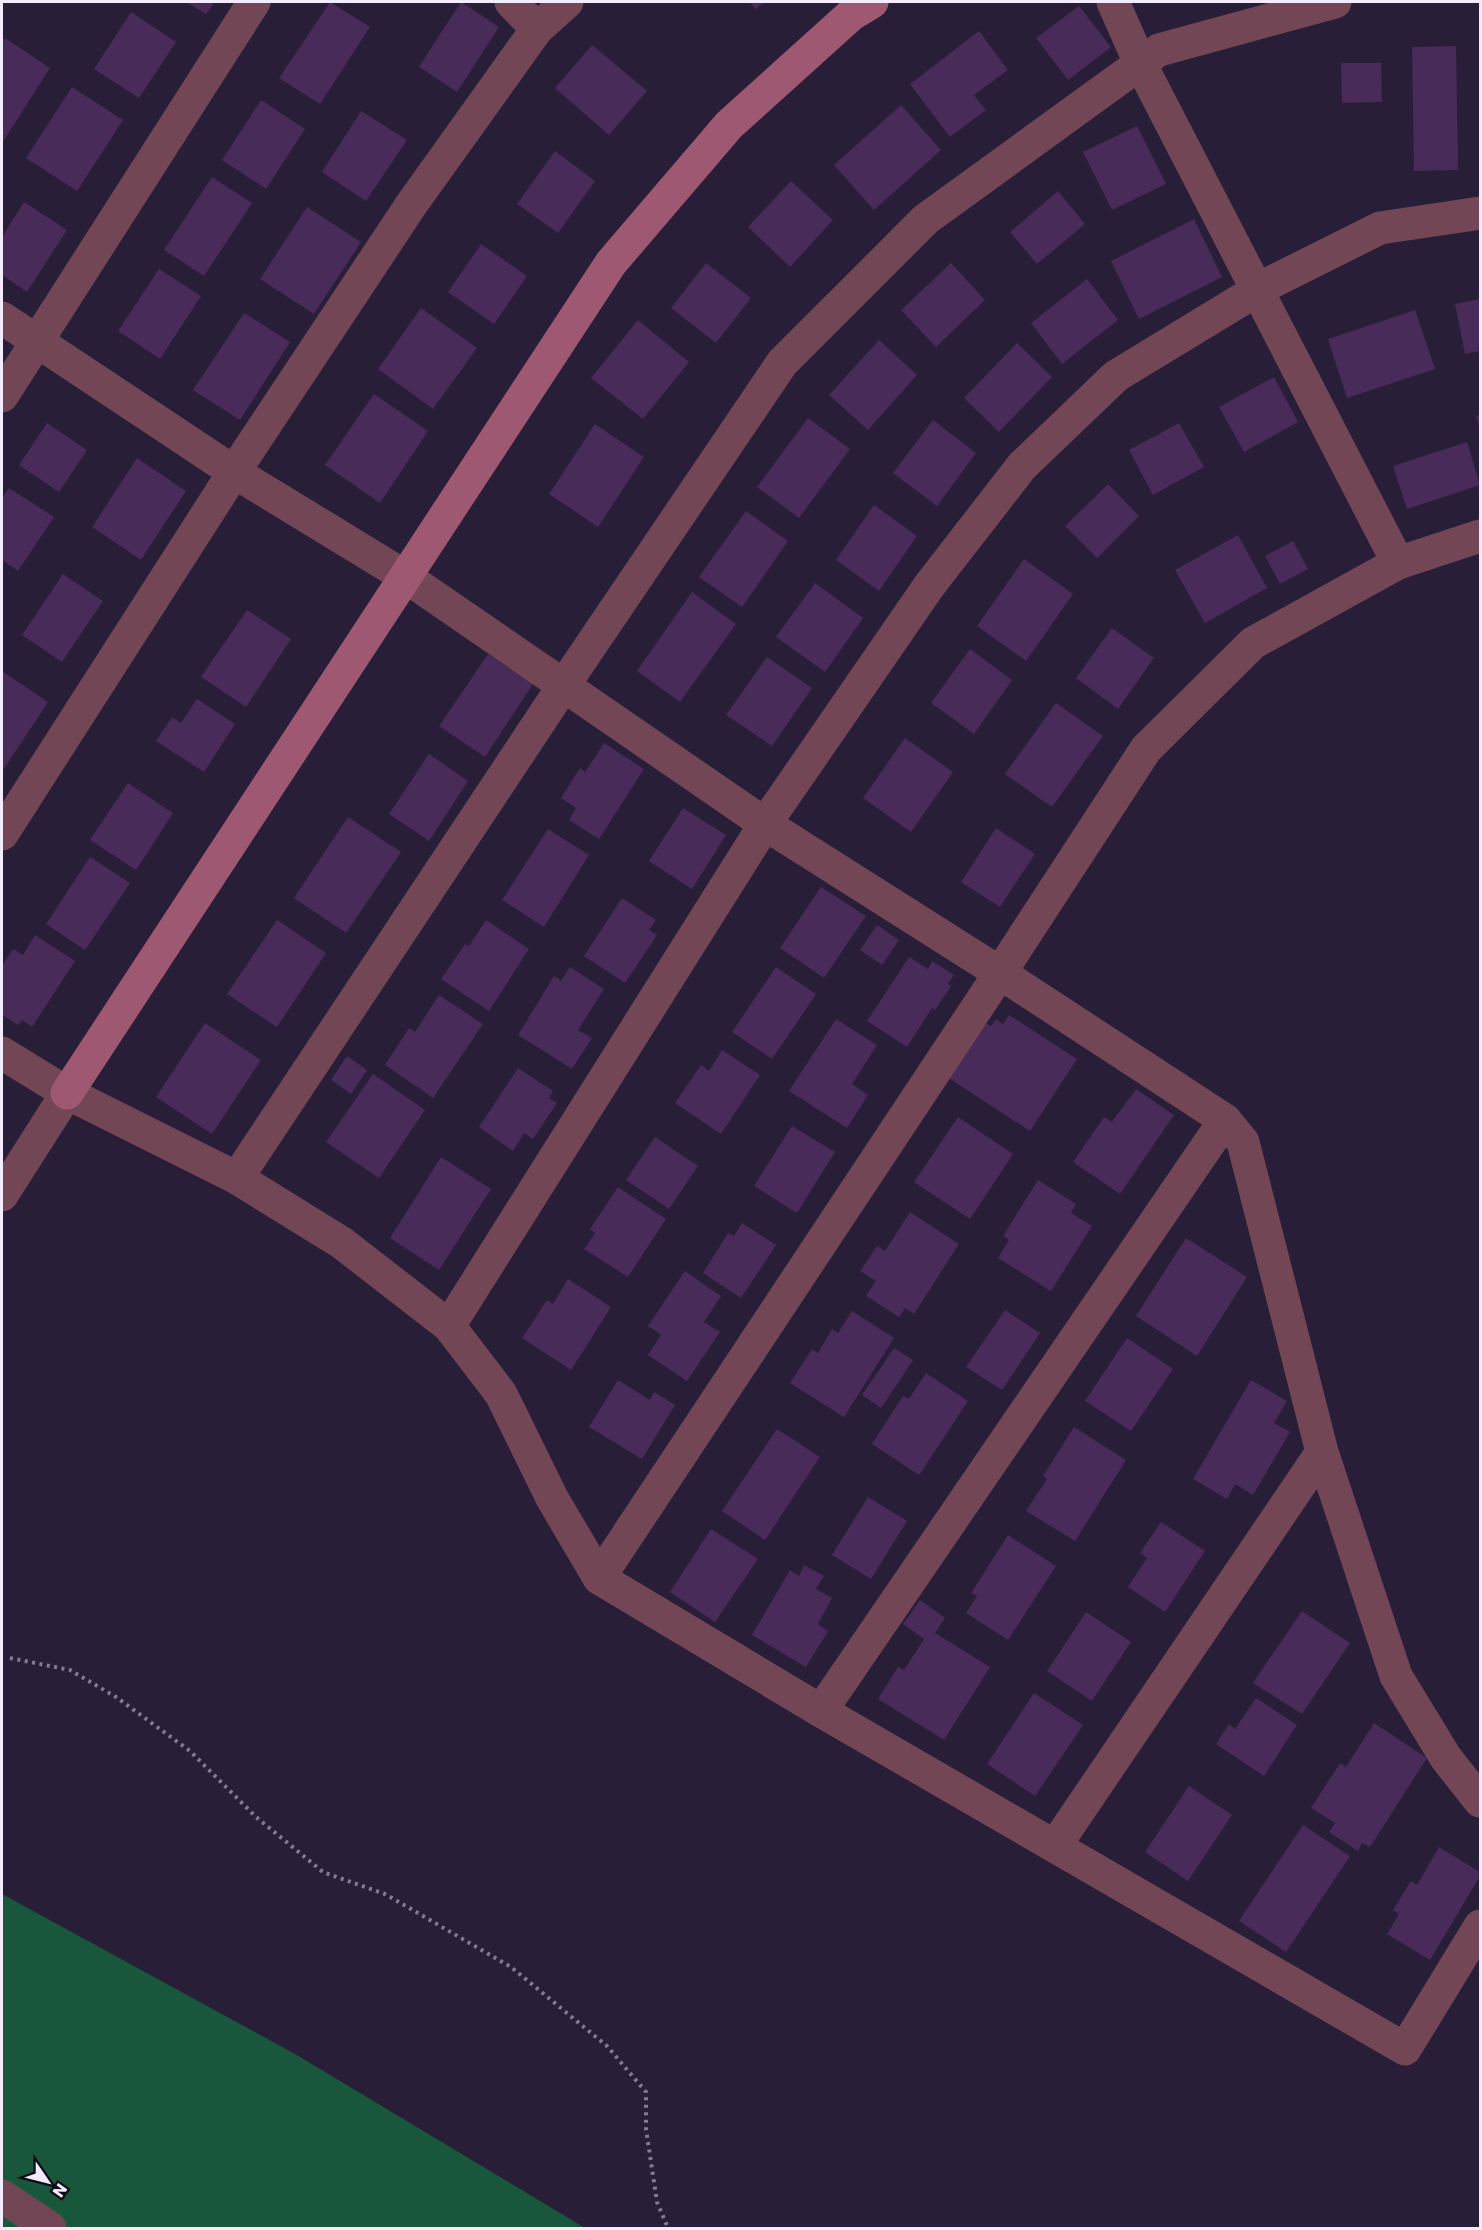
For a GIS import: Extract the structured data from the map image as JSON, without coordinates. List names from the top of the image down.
{
  "north": "bottom right"
}
